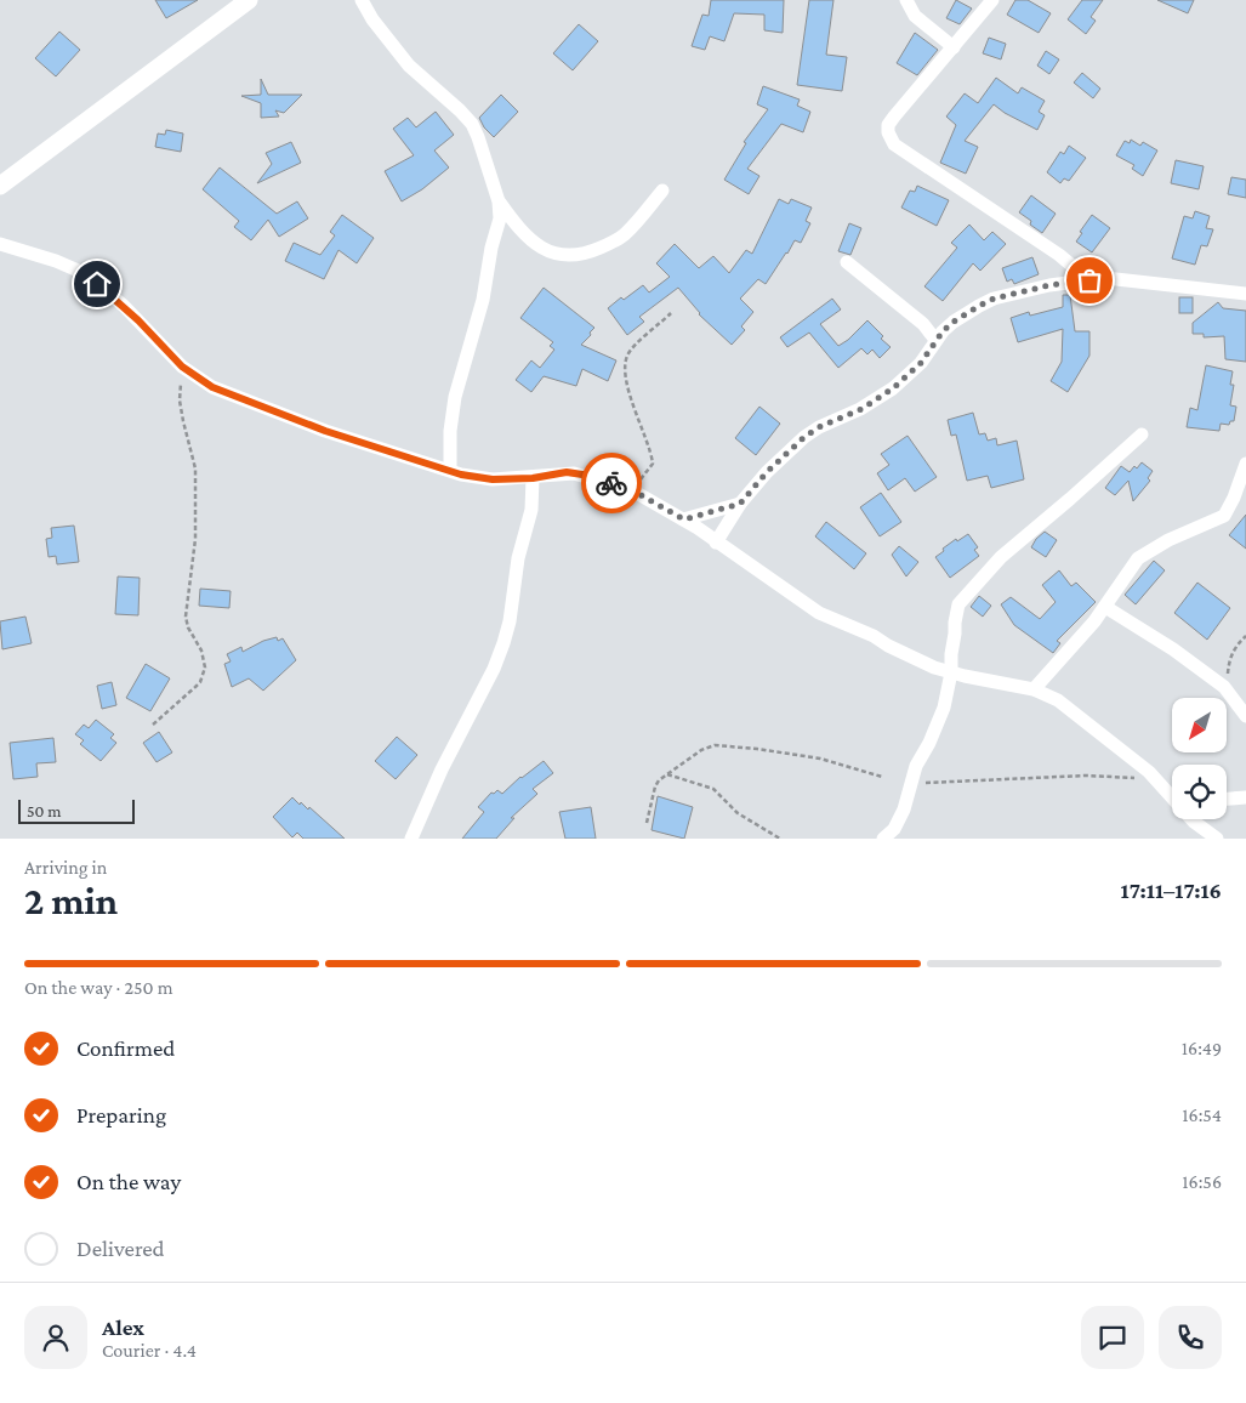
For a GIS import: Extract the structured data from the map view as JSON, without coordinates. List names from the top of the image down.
{
  "scale_bar": "50 m",
  "north": "bottom left",
  "page": {
    "scale": "50 m",
    "heading": ["2 min", "Arriving in", "17:11–17:16"],
    "panel": ["Alex", "Courier · 4.4"],
    "bar": "On the way · 250 m",
    "list": [
      ["Confirmed", "16:49"],
      ["Preparing", "16:54"],
      ["On the way", "16:56"],
      "Delivered"
    ]
  }
}
